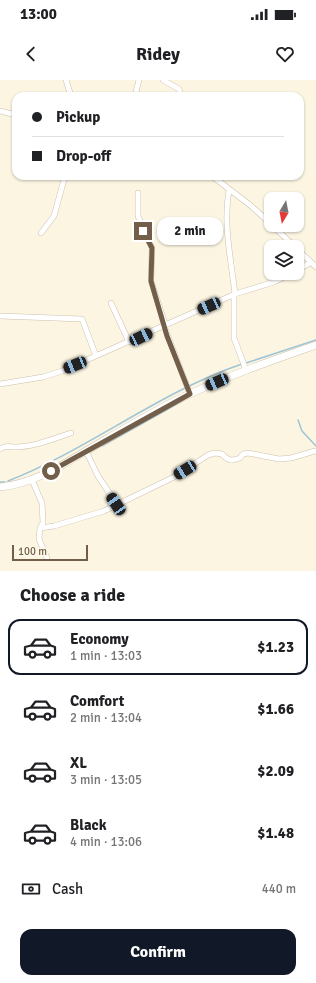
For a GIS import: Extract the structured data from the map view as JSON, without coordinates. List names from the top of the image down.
{
  "scale_bar": "100 m",
  "north": "bottom",
  "page": {
    "status": "13:00",
    "header": "Ridey",
    "banner": ["Pickup", "Drop-off"],
    "bubble": "2 min",
    "scale": "100 m",
    "heading": "Choose a ride",
    "list": [
      {
        "name": "Economy",
        "note": "1 min · 13:03",
        "value": "$1.23"
      },
      {
        "name": "Comfort",
        "note": "2 min · 13:04",
        "value": "$1.66"
      },
      {
        "name": "XL",
        "note": "3 min · 13:05",
        "value": "$2.09"
      },
      {
        "name": "Black",
        "note": "4 min · 13:06",
        "value": "$1.48"
      }
    ],
    "pay": ["Cash", "440 m"],
    "buttons": "Confirm"
  }
}
